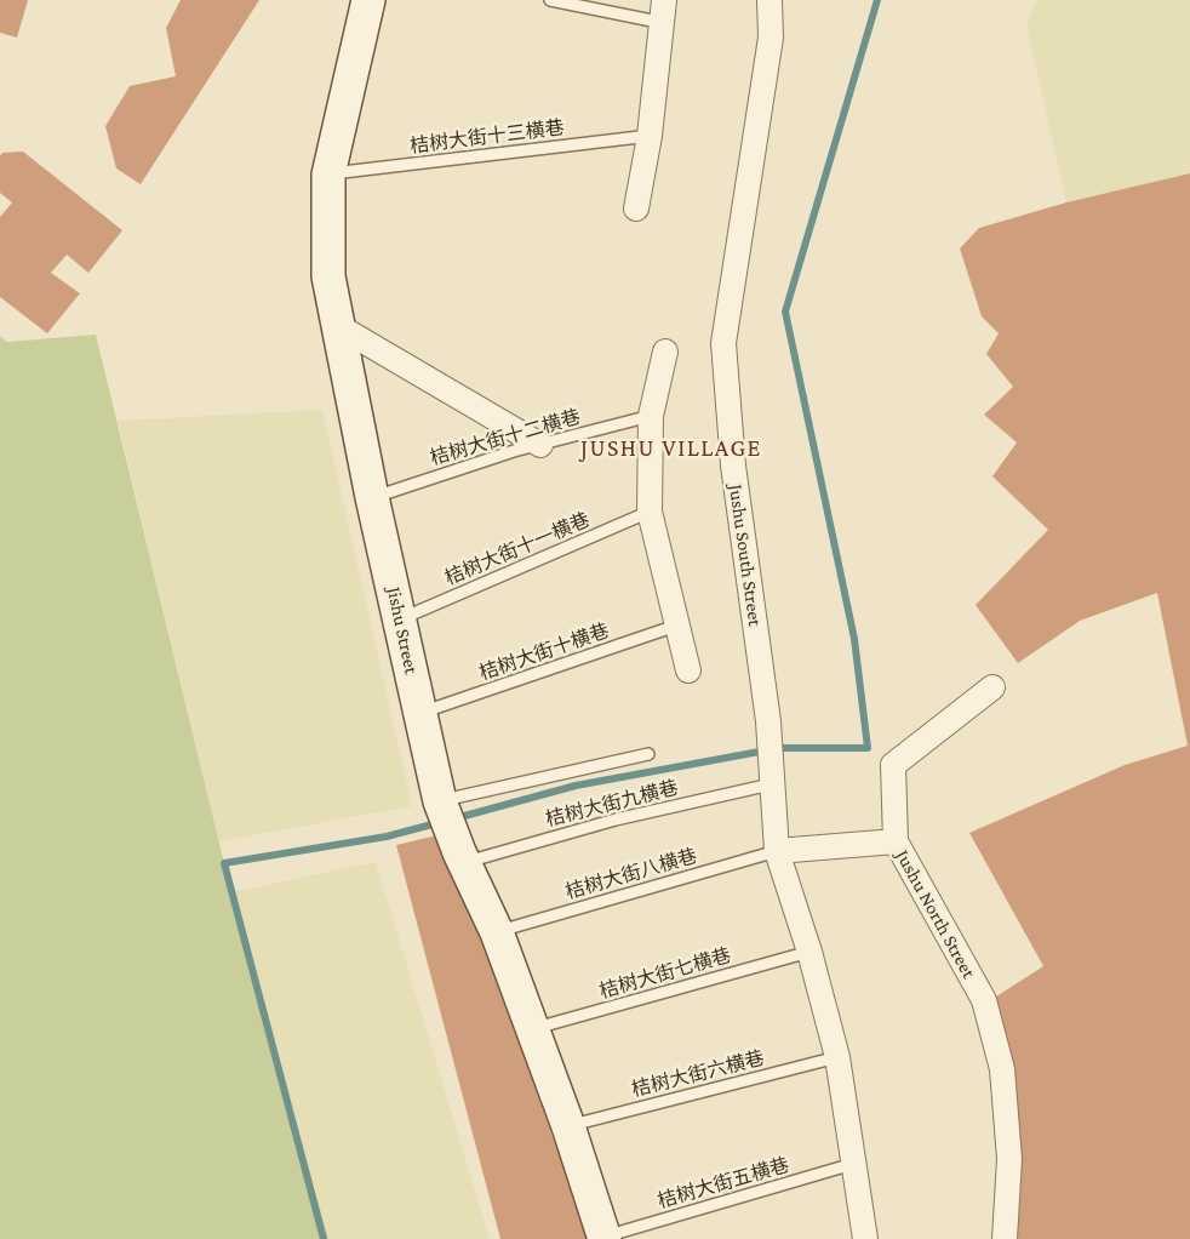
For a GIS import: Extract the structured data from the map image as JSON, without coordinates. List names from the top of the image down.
{
  "streets": {
    "street": ["Jushu South Street", "Jishu Street", "Jushu North Street"],
    "lane": [
      "桔树大街十三横巷",
      "桔树大街十二横巷",
      "桔树大街十一横巷",
      "桔树大街十横巷",
      "桔树大街九横巷",
      "桔树大街八横巷",
      "桔树大街七横巷",
      "桔树大街六横巷",
      "桔树大街五横巷"
    ]
  },
  "crossings": [
    ["桔树大街十三横巷", "Jishu Street"],
    ["桔树大街十二横巷", "Jishu Street"],
    ["桔树大街十一横巷", "Jishu Street"],
    ["Jushu South Street", "桔树大街九横巷"],
    ["Jushu South Street", "桔树大街八横巷"],
    ["Jushu South Street", "Jushu North Street"],
    ["Jishu Street", "桔树大街十横巷"],
    ["Jishu Street", "桔树大街九横巷"],
    ["Jishu Street", "桔树大街八横巷"],
    ["Jishu Street", "桔树大街七横巷"],
    ["Jishu Street", "桔树大街六横巷"],
    ["Jishu Street", "桔树大街五横巷"],
    ["桔树大街八横巷", "Jushu North Street"]
  ],
  "districts": ["JUSHU VILLAGE"]
}
